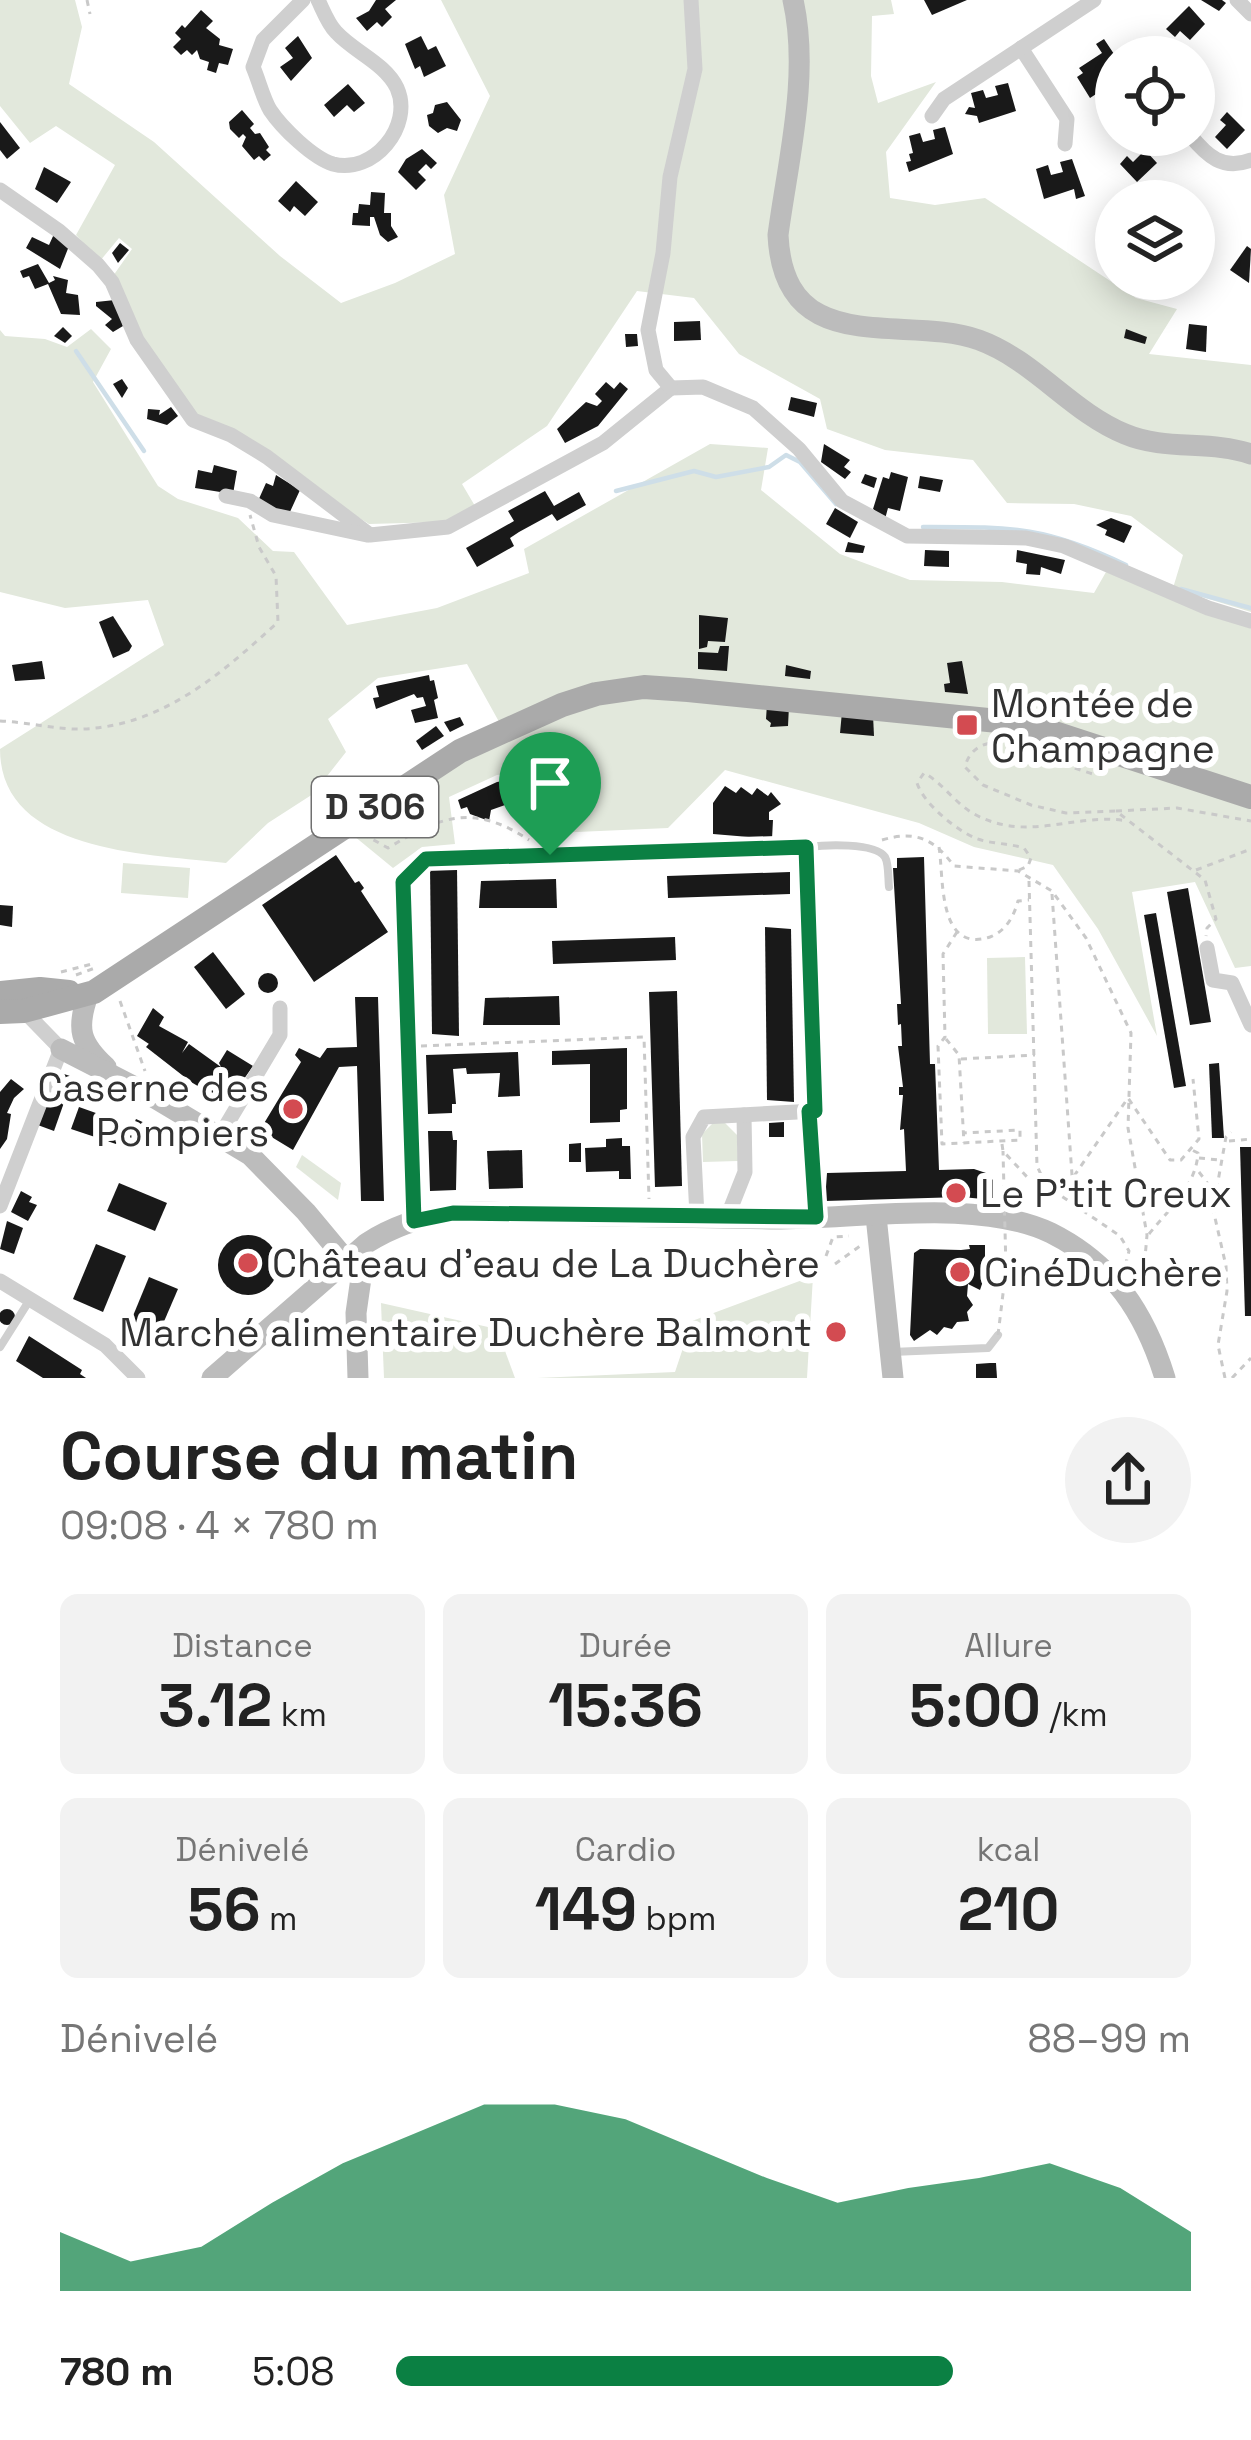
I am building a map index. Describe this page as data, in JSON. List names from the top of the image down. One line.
{"streets":{"main road":["D 306"]},"places":{"transit":["Montée de Champagne"],"other":["Caserne des Pompiers","Le P'tit Creux","Château d'eau de La Duchère","CinéDuchère","Marché alimentaire Duchère Balmont"]},"page":{"heading":["Course du matin","09:08 · 4 × 780 m"],"stats":[["Distance","3.12 km"],["Durée","15:36"],["Allure","5:00 /km"],["Dénivelé","56 m"],["Cardio","149 bpm"],["kcal","210"]],"chart":["Dénivelé","88–99 m"],"list":[{"name":"780 m","note":"5:08"}]}}
